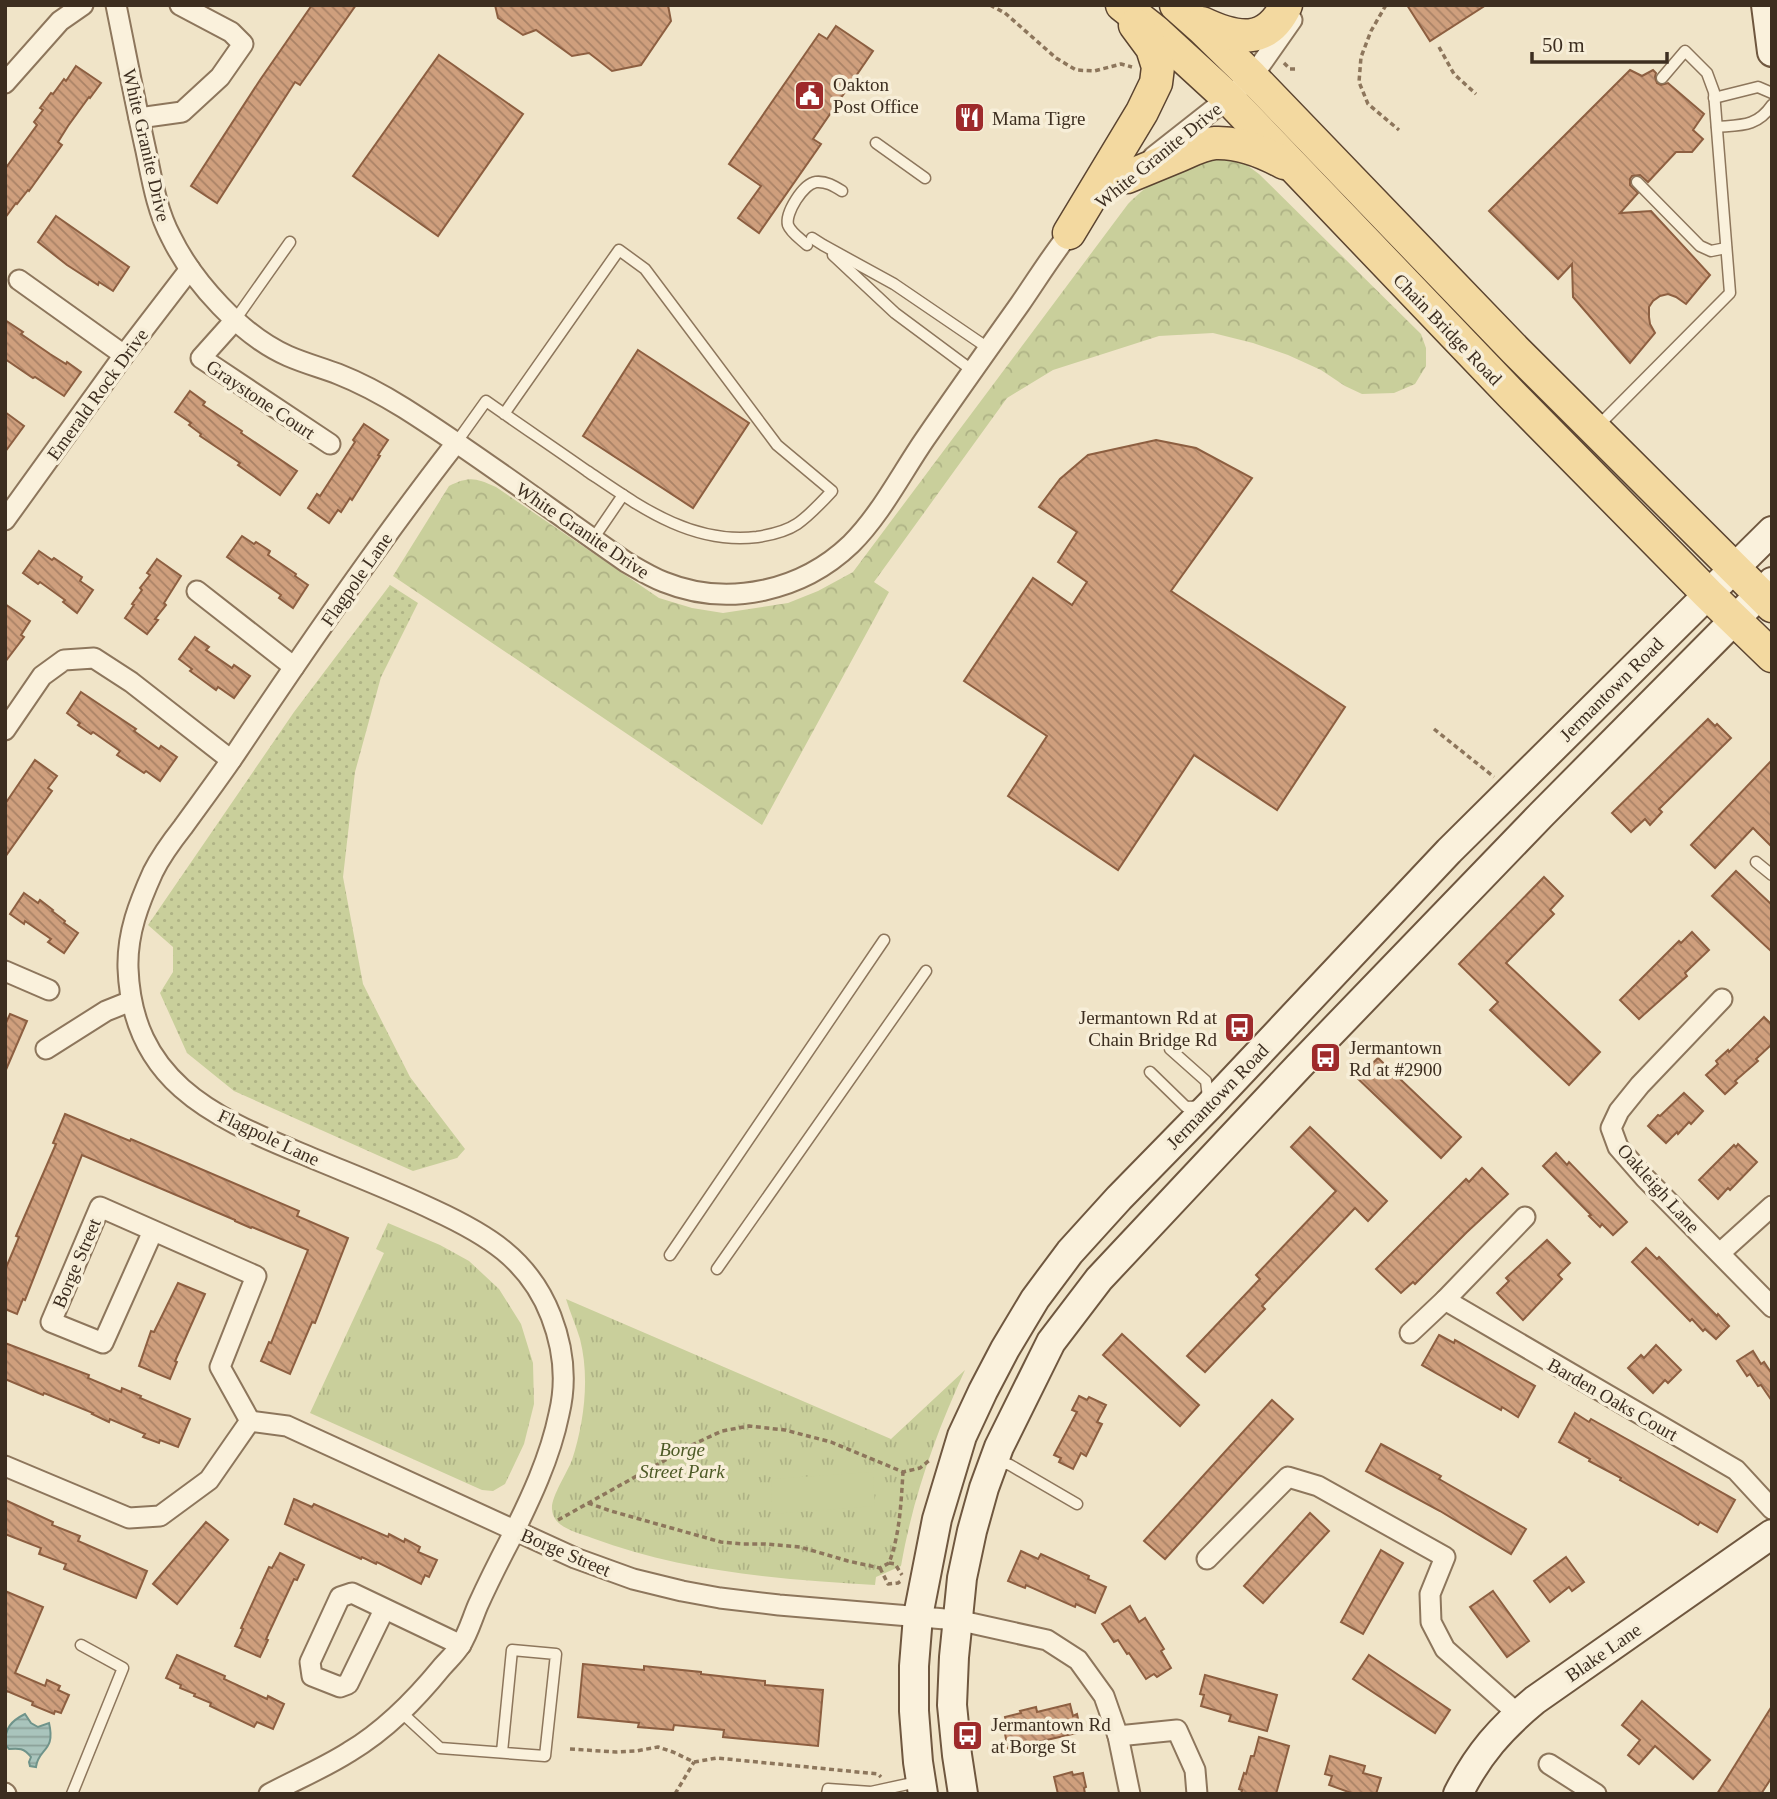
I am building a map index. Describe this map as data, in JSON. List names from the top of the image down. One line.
{"streets":{"main road":["Chain Bridge Road","Jermantown Road","Blake Lane"],"street":["White Granite Drive","Emerald Rock Drive","Graystone Court","Flagpole Lane","Oakleigh Lane","Borge Street","Barden Oaks Court"]},"crossings":[["White Granite Drive","Chain Bridge Road"],["White Granite Drive","Emerald Rock Drive"],["White Granite Drive","Graystone Court"],["White Granite Drive","Flagpole Lane"],["Chain Bridge Road","Jermantown Road"],["Flagpole Lane","Borge Street"],["Jermantown Road","Borge Street"]],"parks":["Borge Street Park"],"places":{"public building":["Oakton Post Office"],"restaurant":["Mama Tigre"],"bus stop":["Jermantown Rd at Chain Bridge Rd","Jermantown Rd at #2900","Jermantown Rd at Borge St"]},"scale_bar":"50 m"}
